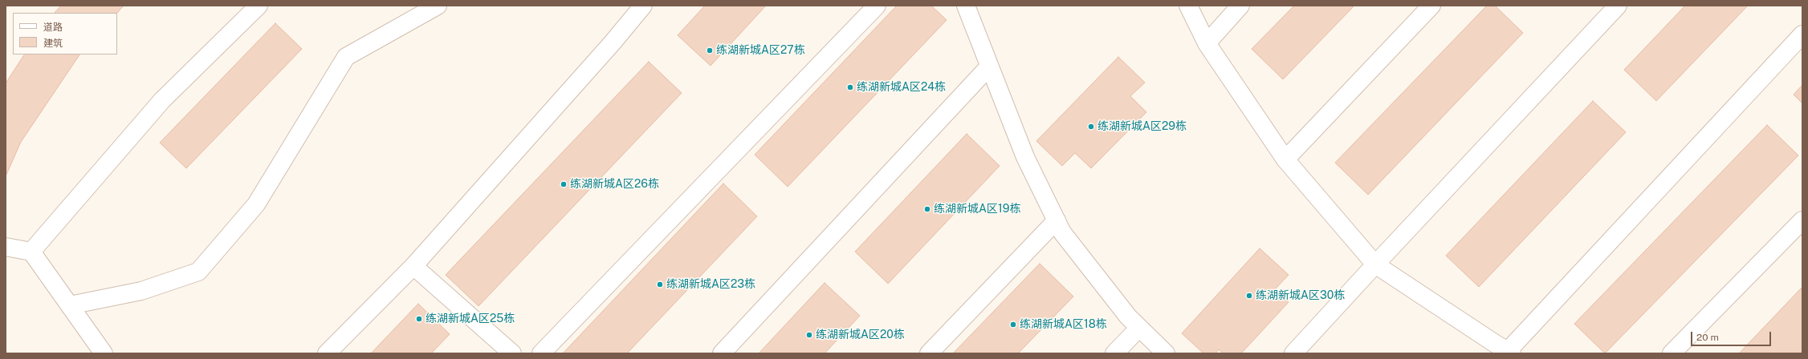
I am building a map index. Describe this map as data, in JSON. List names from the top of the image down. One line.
{"places":["练湖新城A区27栋","练湖新城A区24栋","练湖新城A区29栋","练湖新城A区26栋","练湖新城A区19栋","练湖新城A区23栋","练湖新城A区30栋","练湖新城A区25栋","练湖新城A区18栋","练湖新城A区20栋"],"legend":["道路","建筑"],"scale_bar":"20 m"}
